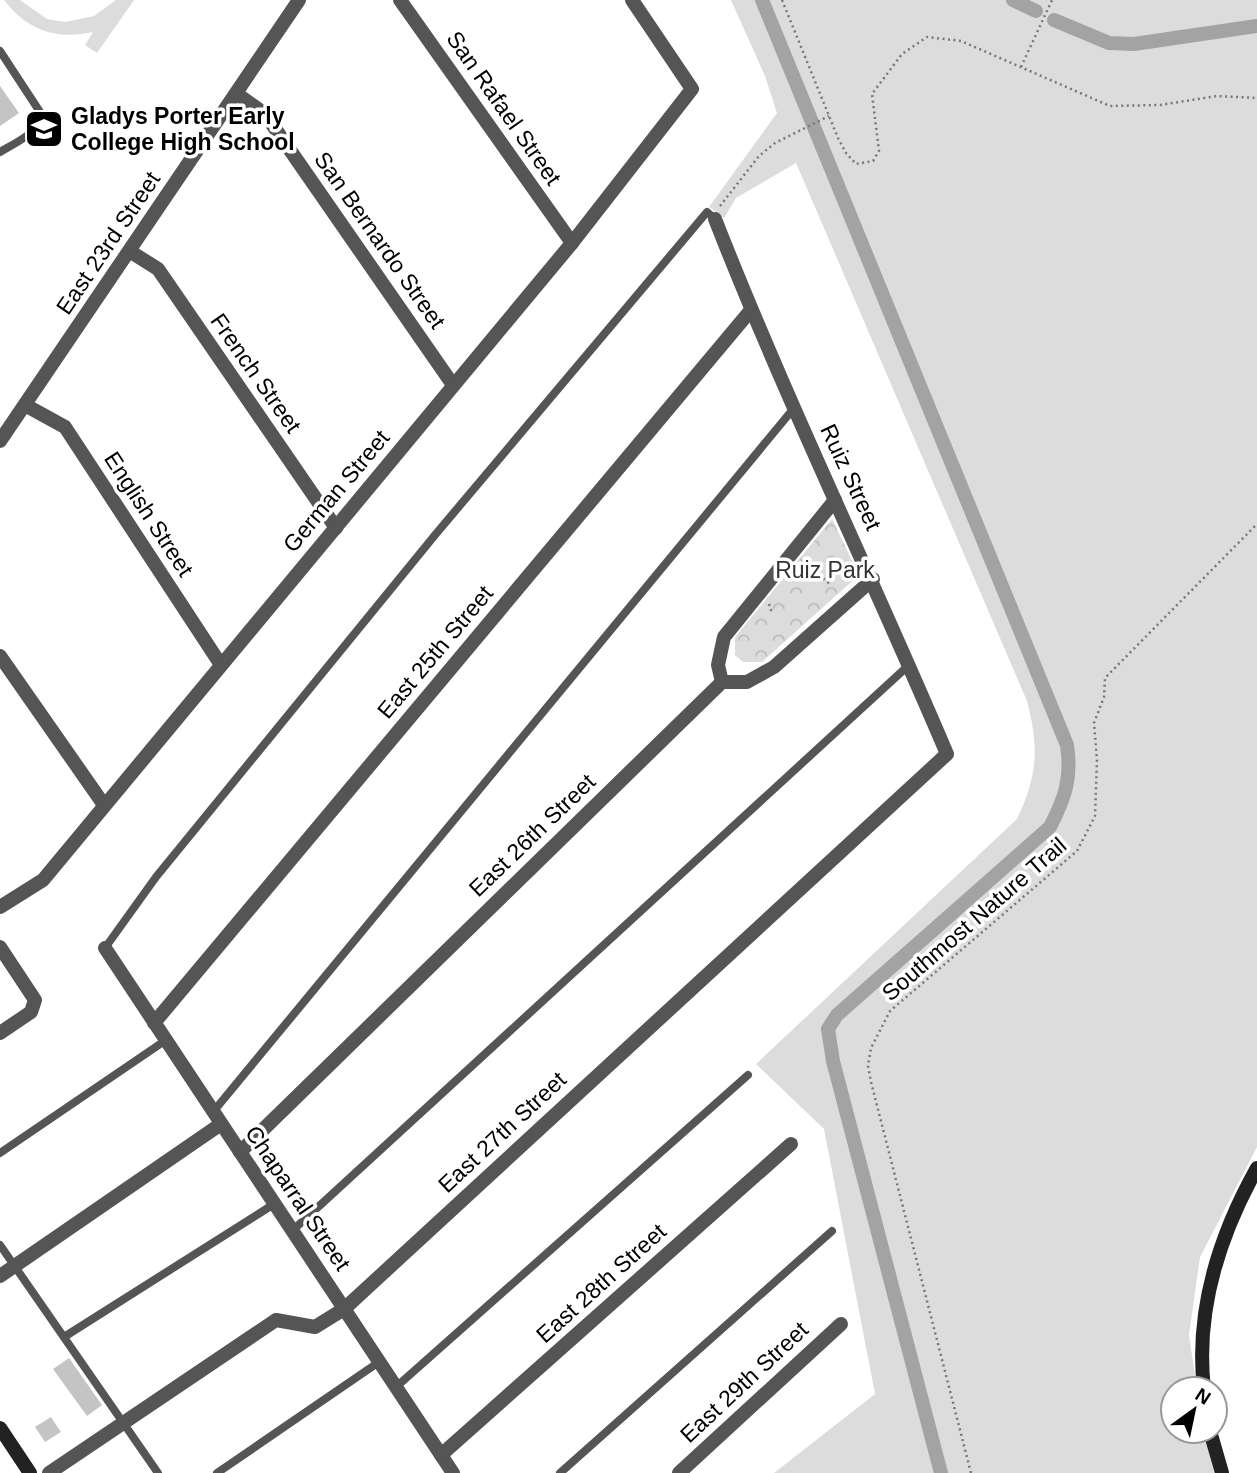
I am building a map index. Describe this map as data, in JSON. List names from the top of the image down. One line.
{"streets":{"street":["San Rafael Street","San Bernardo Street","East 23rd Street","French Street","Ruiz Street","German Street","English Street","East 25th Street","East 26th Street","East 27th Street","Chaparral Street","East 28th Street","East 29th Street"],"path":["Southmost Nature Trail"]},"crossings":[["San Rafael Street","German Street"],["San Bernardo Street","East 23rd Street"],["San Bernardo Street","German Street"],["East 23rd Street","French Street"],["East 23rd Street","English Street"],["French Street","German Street"],["Ruiz Street","East 25th Street"],["Ruiz Street","East 27th Street"],["German Street","English Street"],["East 25th Street","Chaparral Street"],["East 26th Street","Chaparral Street"],["East 27th Street","Chaparral Street"],["Chaparral Street","East 28th Street"]],"parks":["Ruiz Park"],"places":{"school or university":["Gladys Porter Early College High School"]},"north":"top right"}
